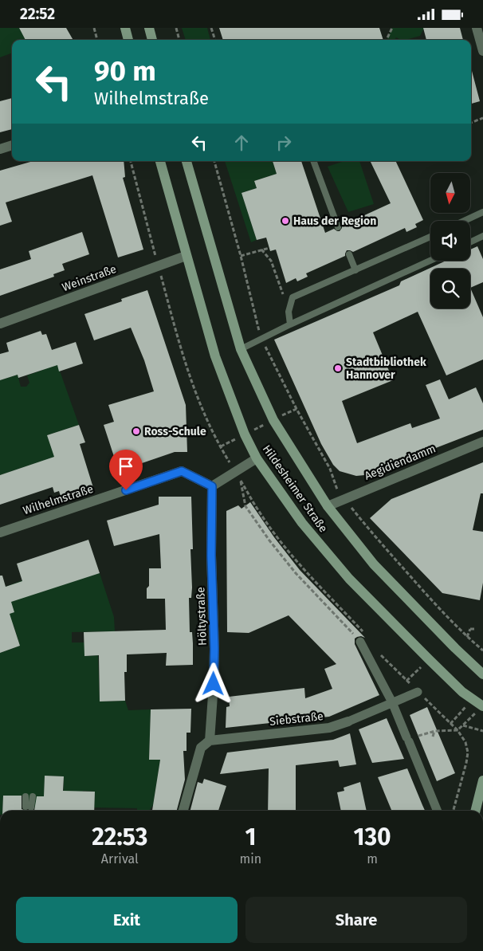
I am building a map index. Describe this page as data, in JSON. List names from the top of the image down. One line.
{"streets":{"main road":["Hildesheimer Straße"],"street":["Weinstraße","Aegidiendamm","Wilhelmstraße","Höltystraße","Siebstraße"]},"crossings":[["Weinstraße","Hildesheimer Straße"],["Aegidiendamm","Hildesheimer Straße"],["Wilhelmstraße","Höltystraße"],["Höltystraße","Siebstraße"]],"places":["Haus der Region","Stadtbibliothek Hannover","Ross-Schule"],"north":"bottom","page":{"status":"22:52","turn":["90 m","Wilhelmstraße"],"eta":["22:53","Arrival","1","min","130","m"],"buttons":["Exit","Share"]}}
